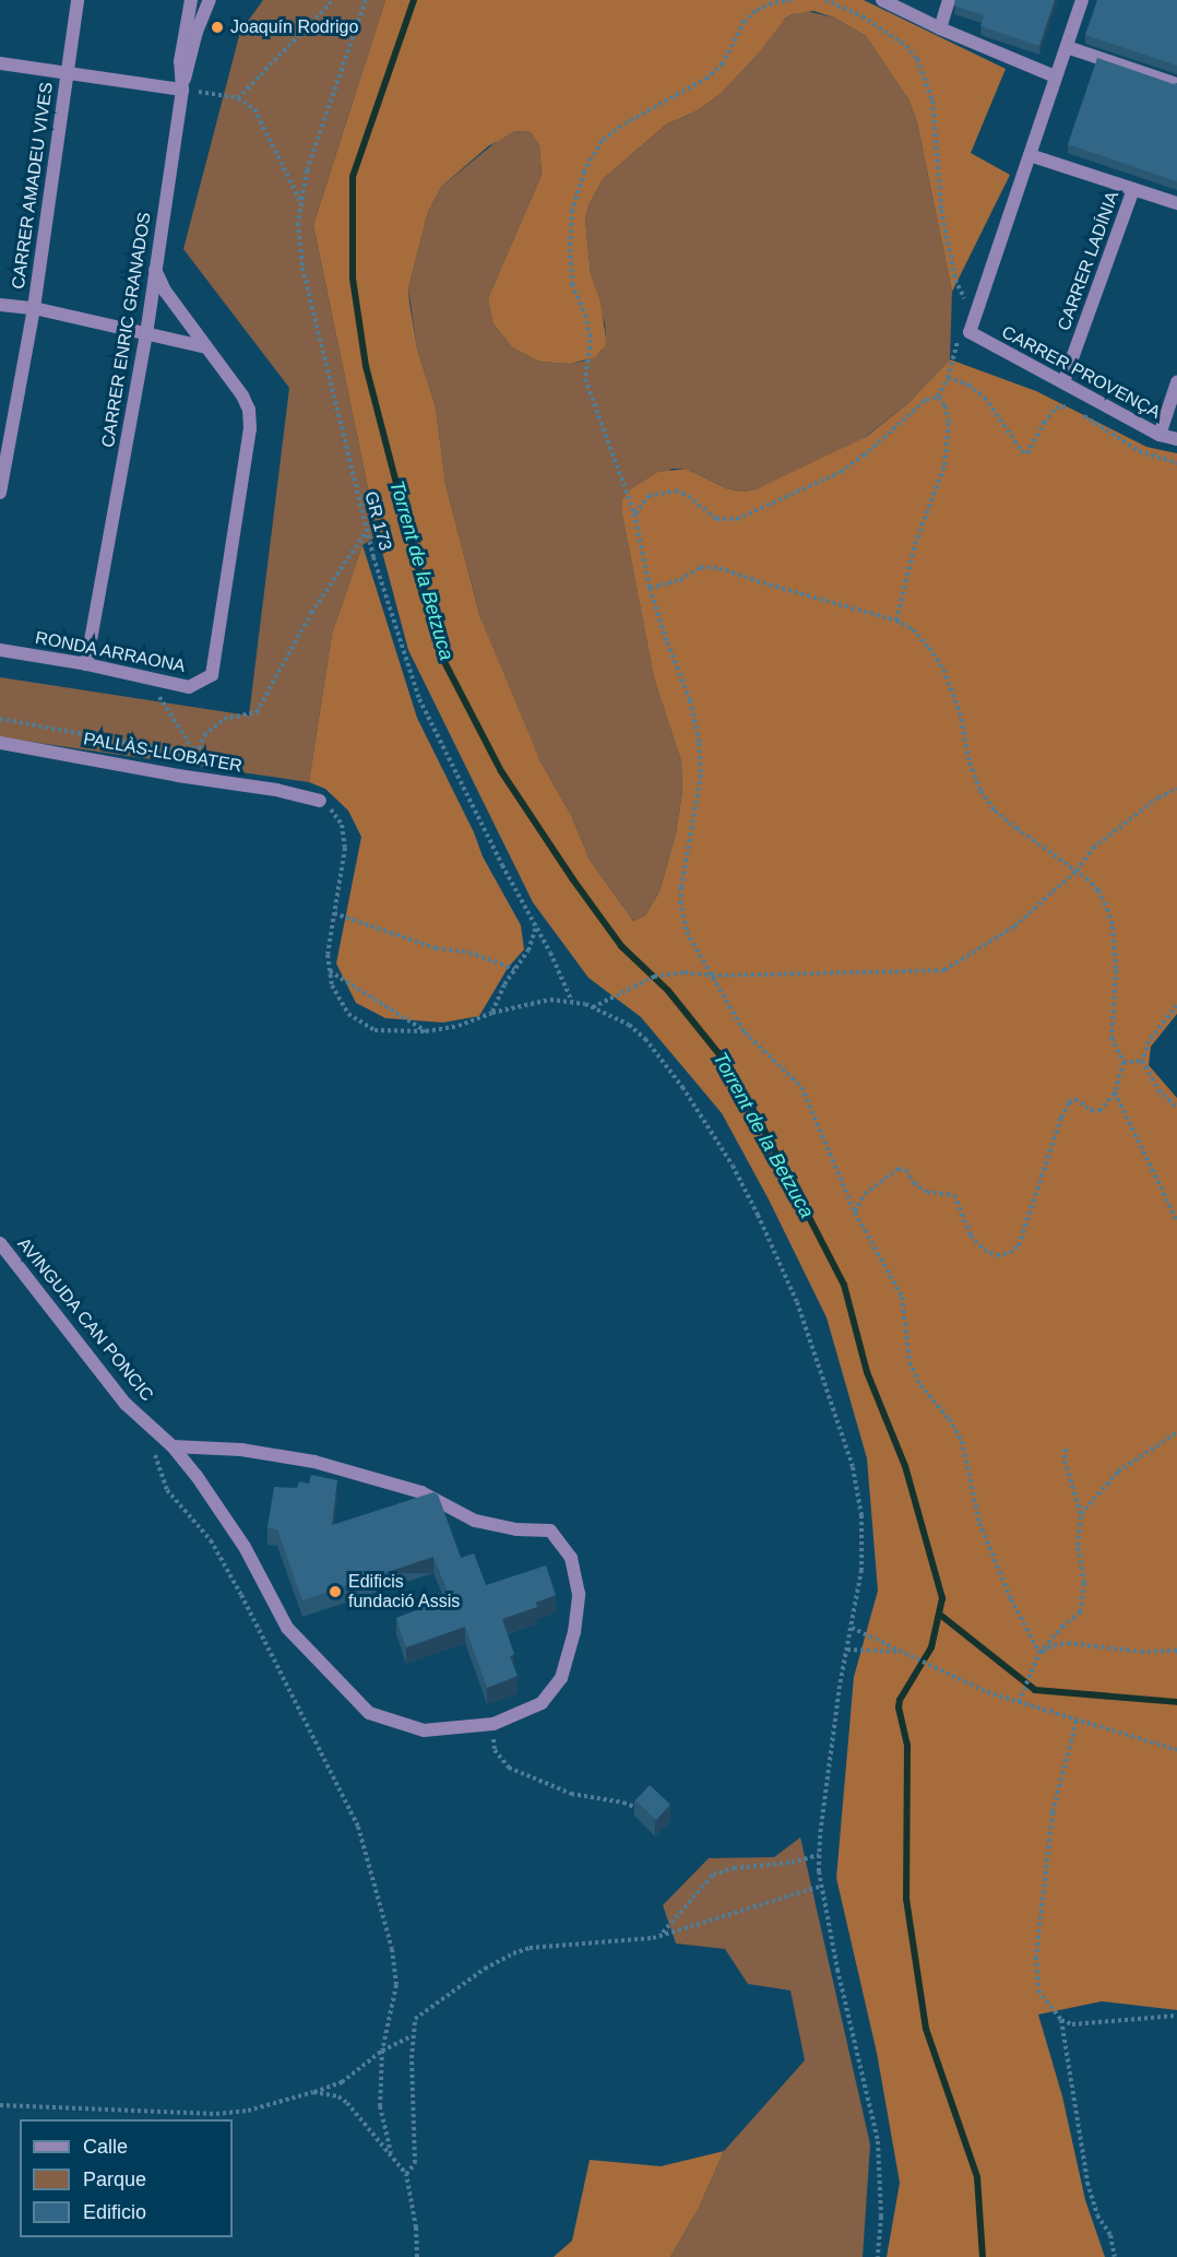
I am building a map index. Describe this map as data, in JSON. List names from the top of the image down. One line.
{"streets":{"street":["CARRER AMADEU VIVES","CARRER LADÍNIA","CARRER ENRIC GRANADOS","CARRER PROVENÇA","RONDA ARRAONA","PALLÀS-LLOBATER","AVINGUDA CAN PONCIC"],"path":["GR 173"]},"crossings":[["CARRER LADÍNIA","CARRER PROVENÇA"],["CARRER ENRIC GRANADOS","RONDA ARRAONA"]],"water":["Torrent de la Betzuca"],"places":["Joaquín Rodrigo","Edificis fundació Assis"],"legend":["Calle","Parque","Edificio"]}
